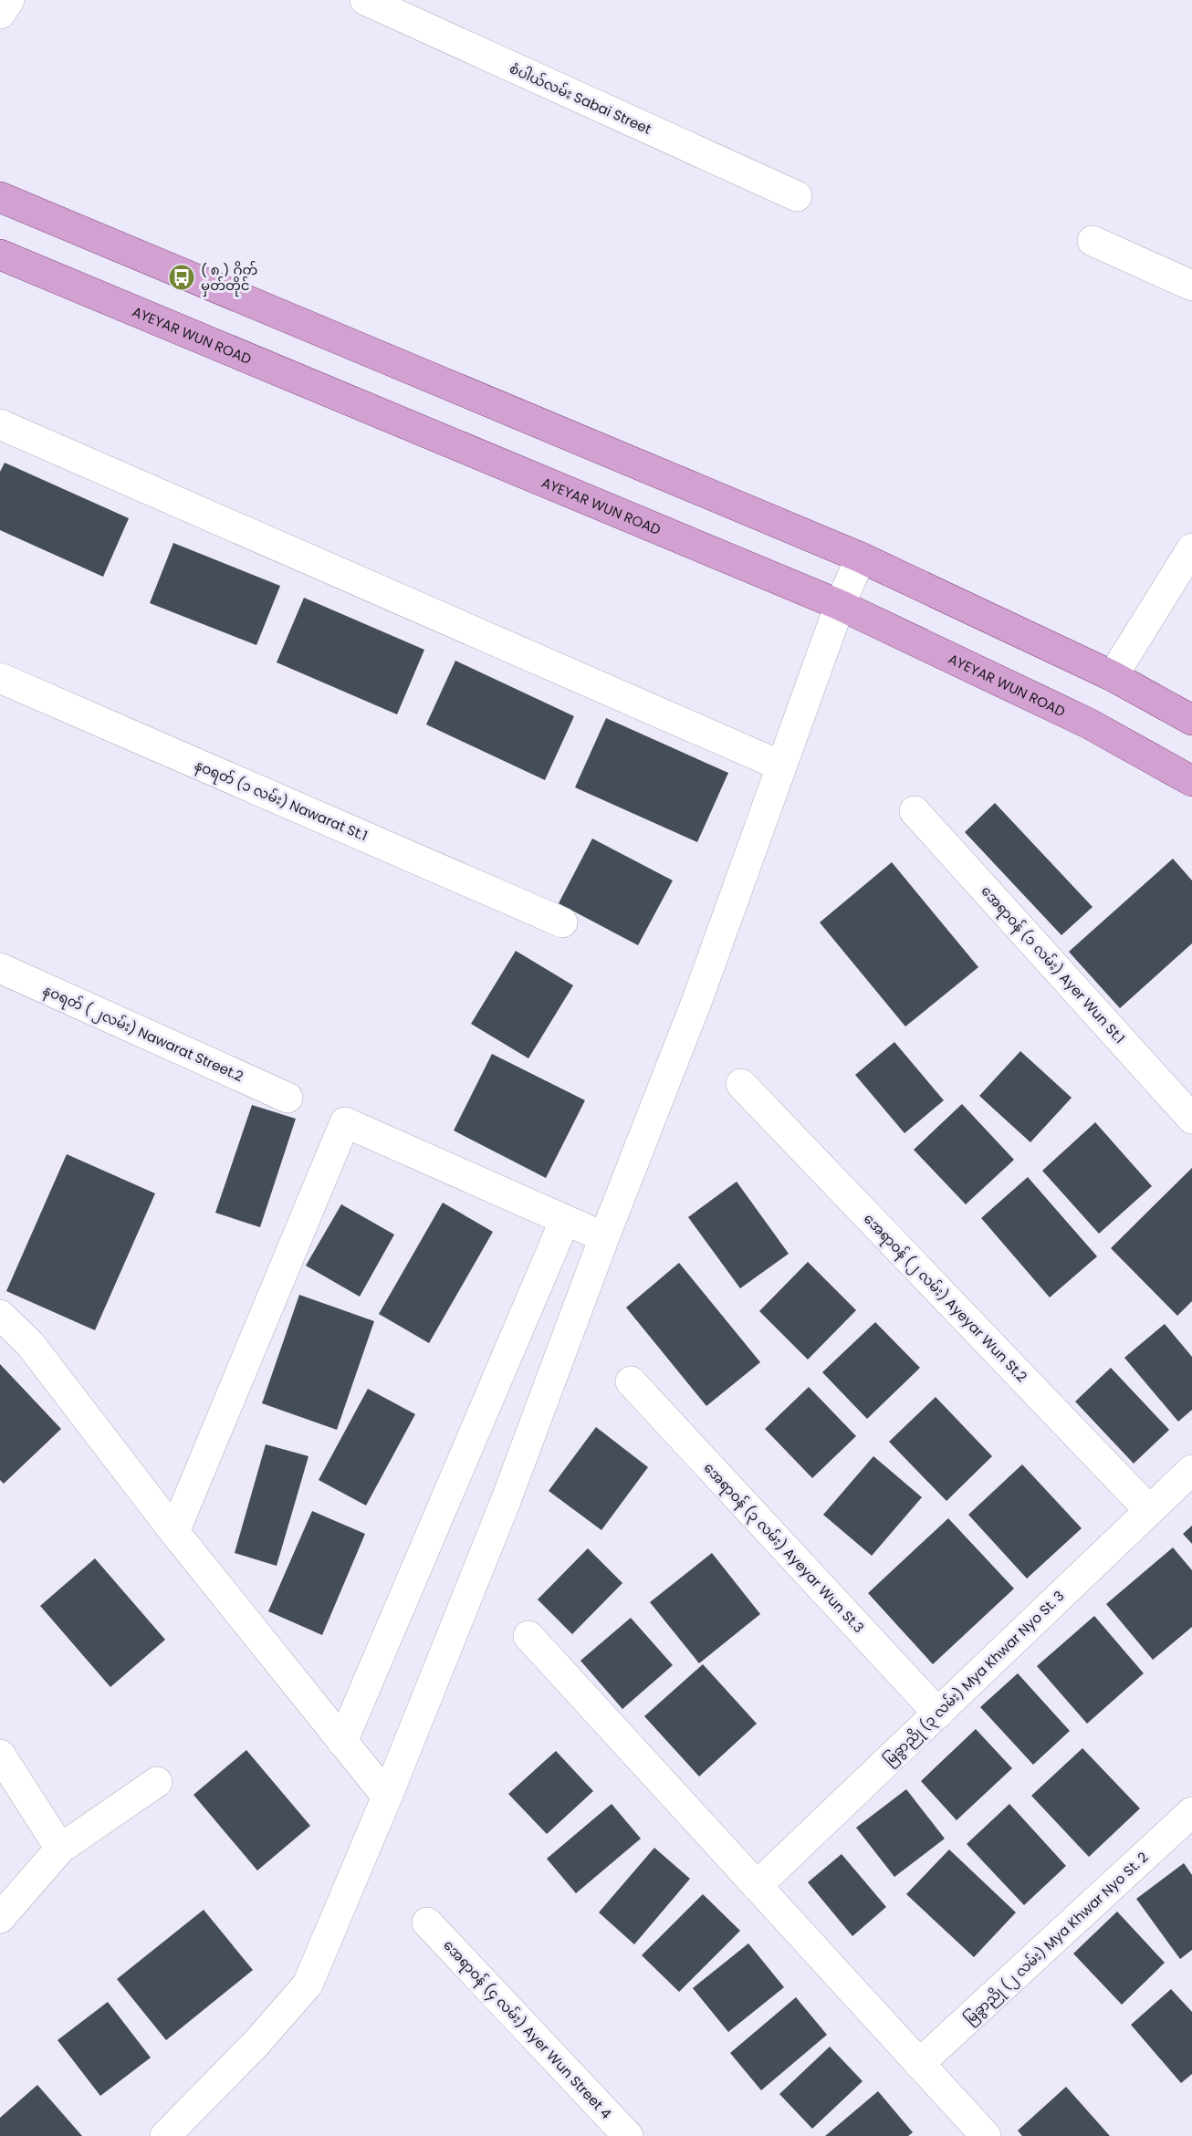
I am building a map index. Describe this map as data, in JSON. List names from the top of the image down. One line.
{"streets":{"main road":["AYEYAR WUN ROAD"],"street":["စံပါယ်လမ်း Sabai Street","နဝရတ် (၁ လမ်း) Nawarat St.1","အေရာဝန် (၁ လမ်း) Ayer Wun St.1","နဝရတ် ( ၂လမ်း) Nawarat Street.2","အေရာဝန် (၂ လမ်း) Ayeyar Wun St.2","အေရာဝန် (၃ လမ်း) Ayeyar Wun St.3","မြခွာညို (၃ လမ်း) Mya Khwar Nyo St. 3","မြခွာညို (၂ လမ်း) Mya Khwar Nyo St. 2","အေရာဝန် (၄ လမ်း) Ayer Wun Street 4"]},"crossings":[["အေရာဝန် (၂ လမ်း) Ayeyar Wun St.2","မြခွာညို (၃ လမ်း) Mya Khwar Nyo St. 3"],["အေရာဝန် (၃ လမ်း) Ayeyar Wun St.3","မြခွာညို (၃ လမ်း) Mya Khwar Nyo St. 3"]],"places":{"bus stop":["( ၈ ) ဂိတ် မှတ်တိုင်"]}}
